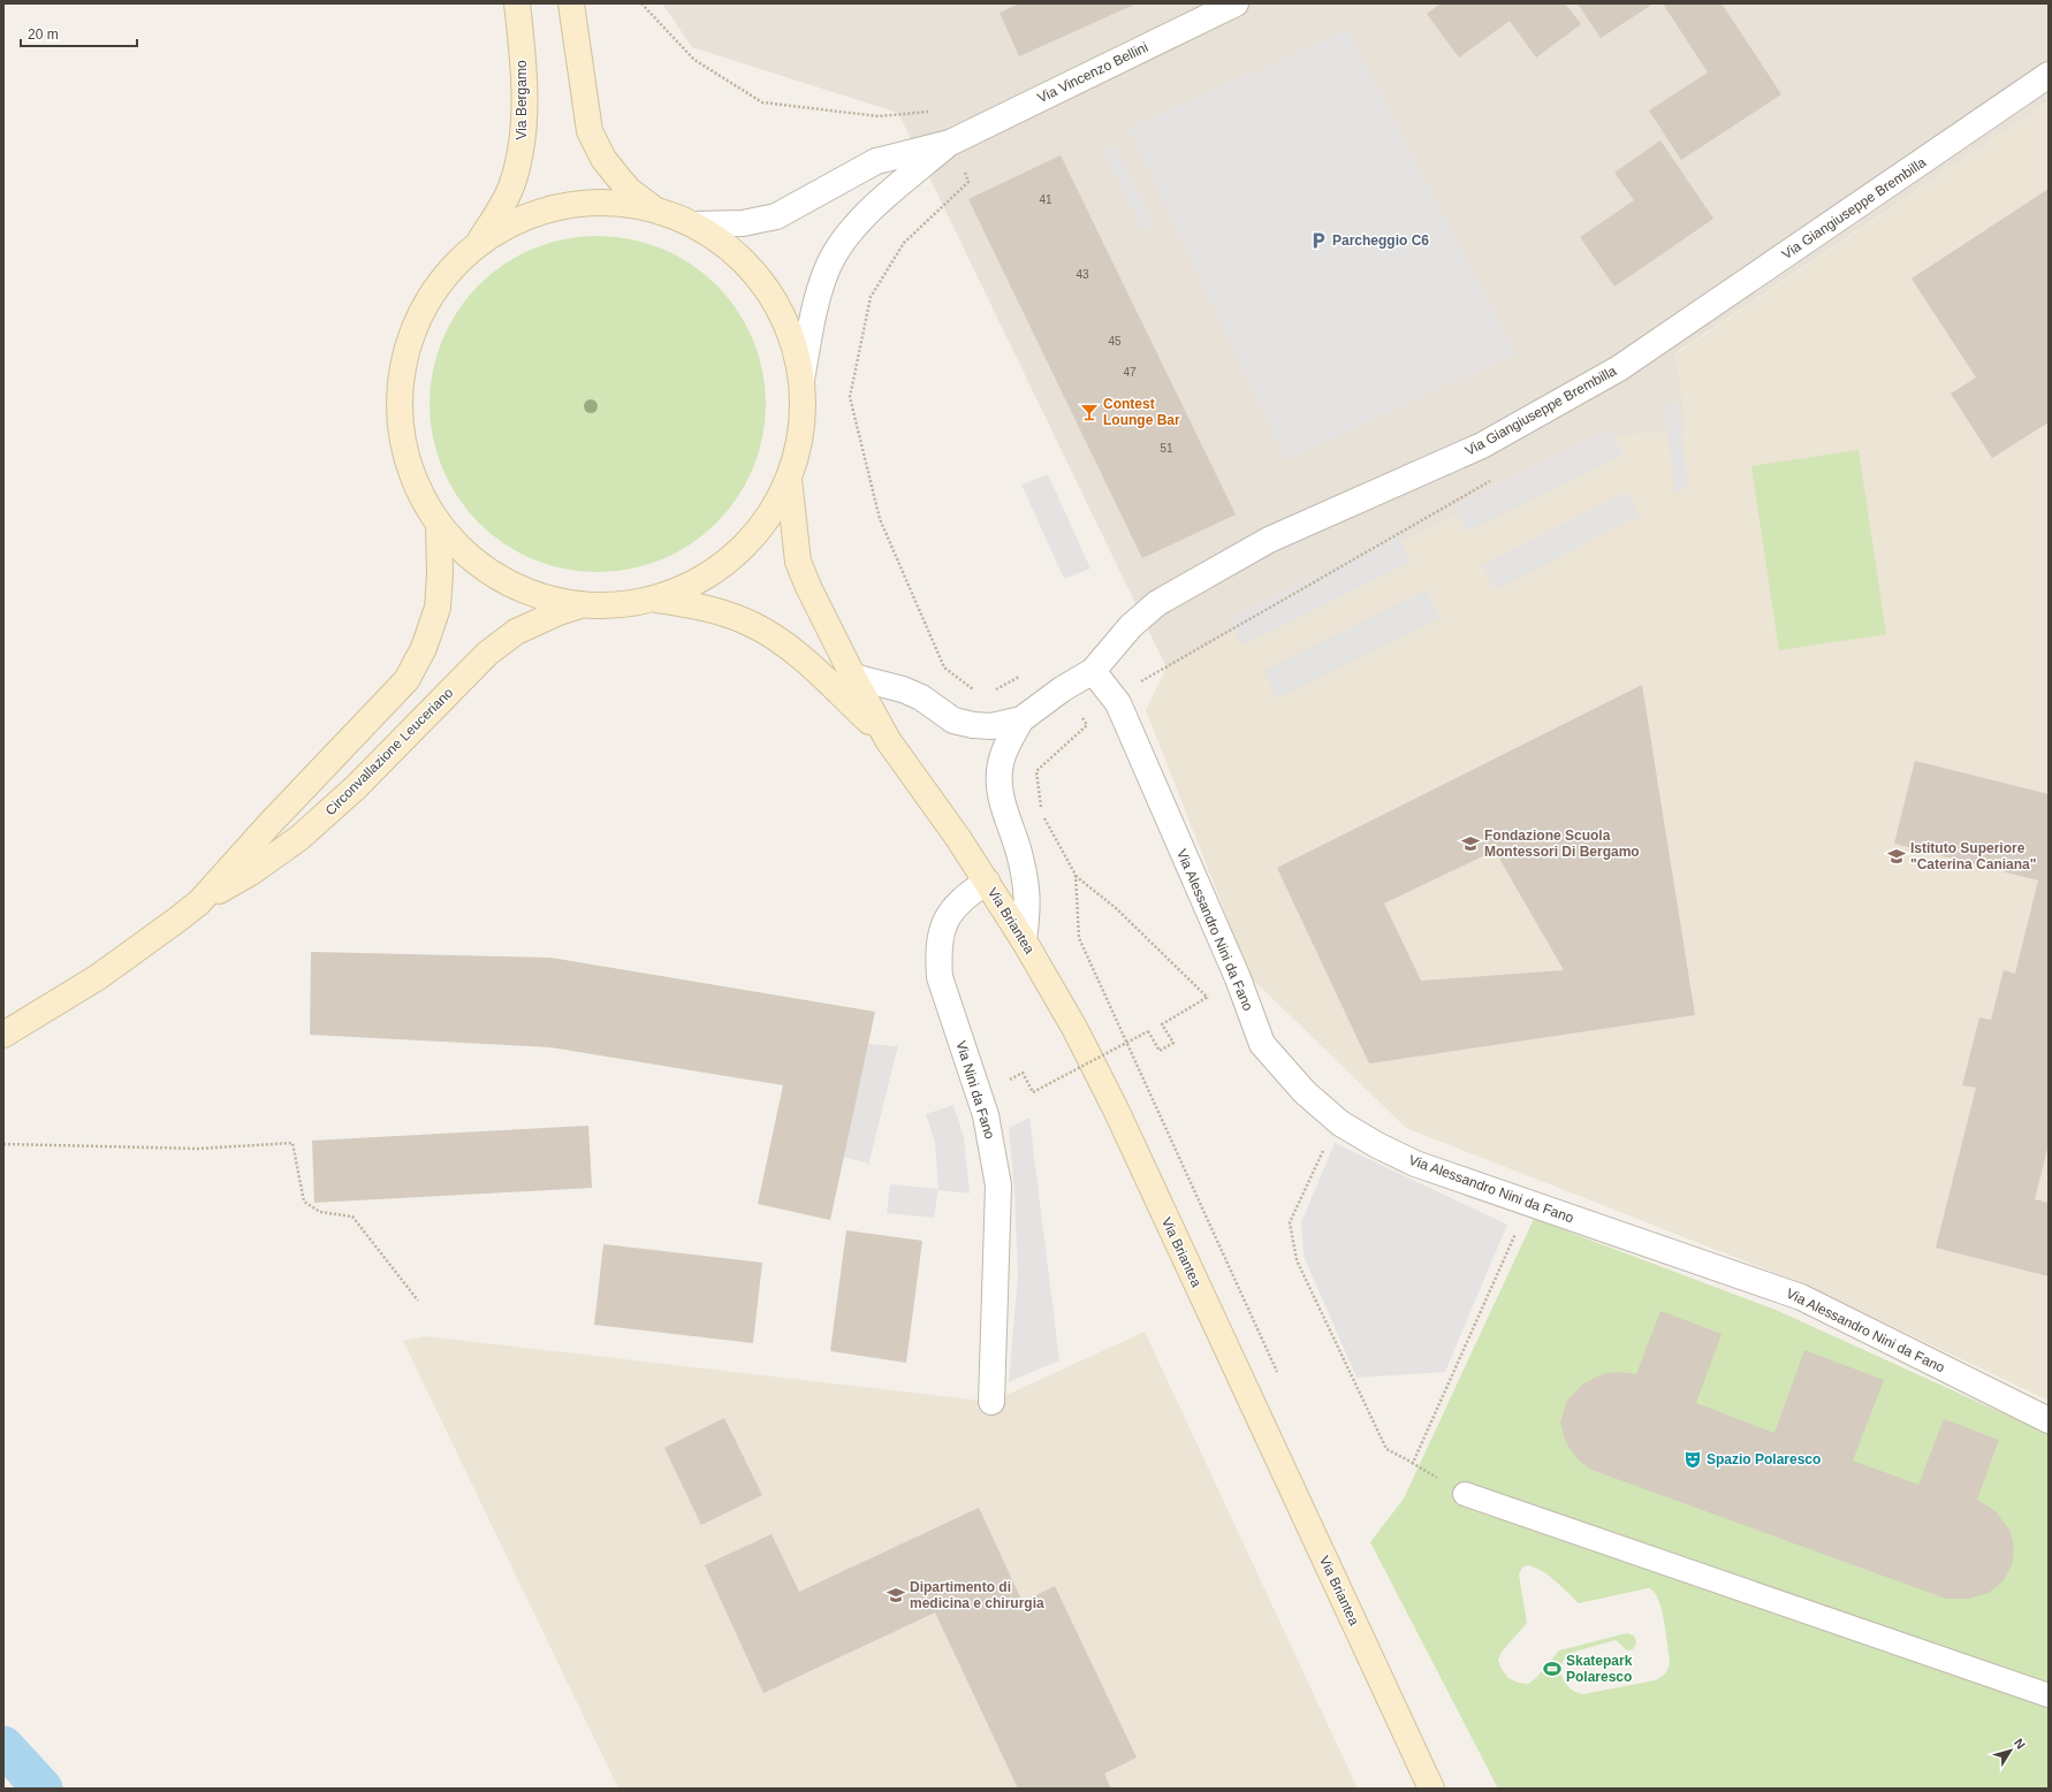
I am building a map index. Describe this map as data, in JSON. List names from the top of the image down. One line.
{"streets":{"main road":["Via Bergamo","Circonvallazione Leuceriano","Via Briantea"],"street":["Via Vincenzo Bellini","Via Giangiuseppe Brembilla","Via Alessandro Nini da Fano","Via Nini da Fano"]},"crossings":[["Via Giangiuseppe Brembilla","Via Briantea"],["Via Giangiuseppe Brembilla","Via Alessandro Nini da Fano"],["Via Briantea","Via Nini da Fano"]],"places":{"parking":["Parcheggio C6"],"bar":["Contest Lounge Bar"],"school or university":["Fondazione Scuola Montessori Di Bergamo","Istituto Superiore \"Caterina Caniana\"","Dipartimento di medicina e chirurgia"],"theatre":["Spazio Polaresco"],"sports":["Skatepark Polaresco"]},"house_numbers":["41","43","45","47","51"],"scale_bar":"20 m","north":"top right"}
